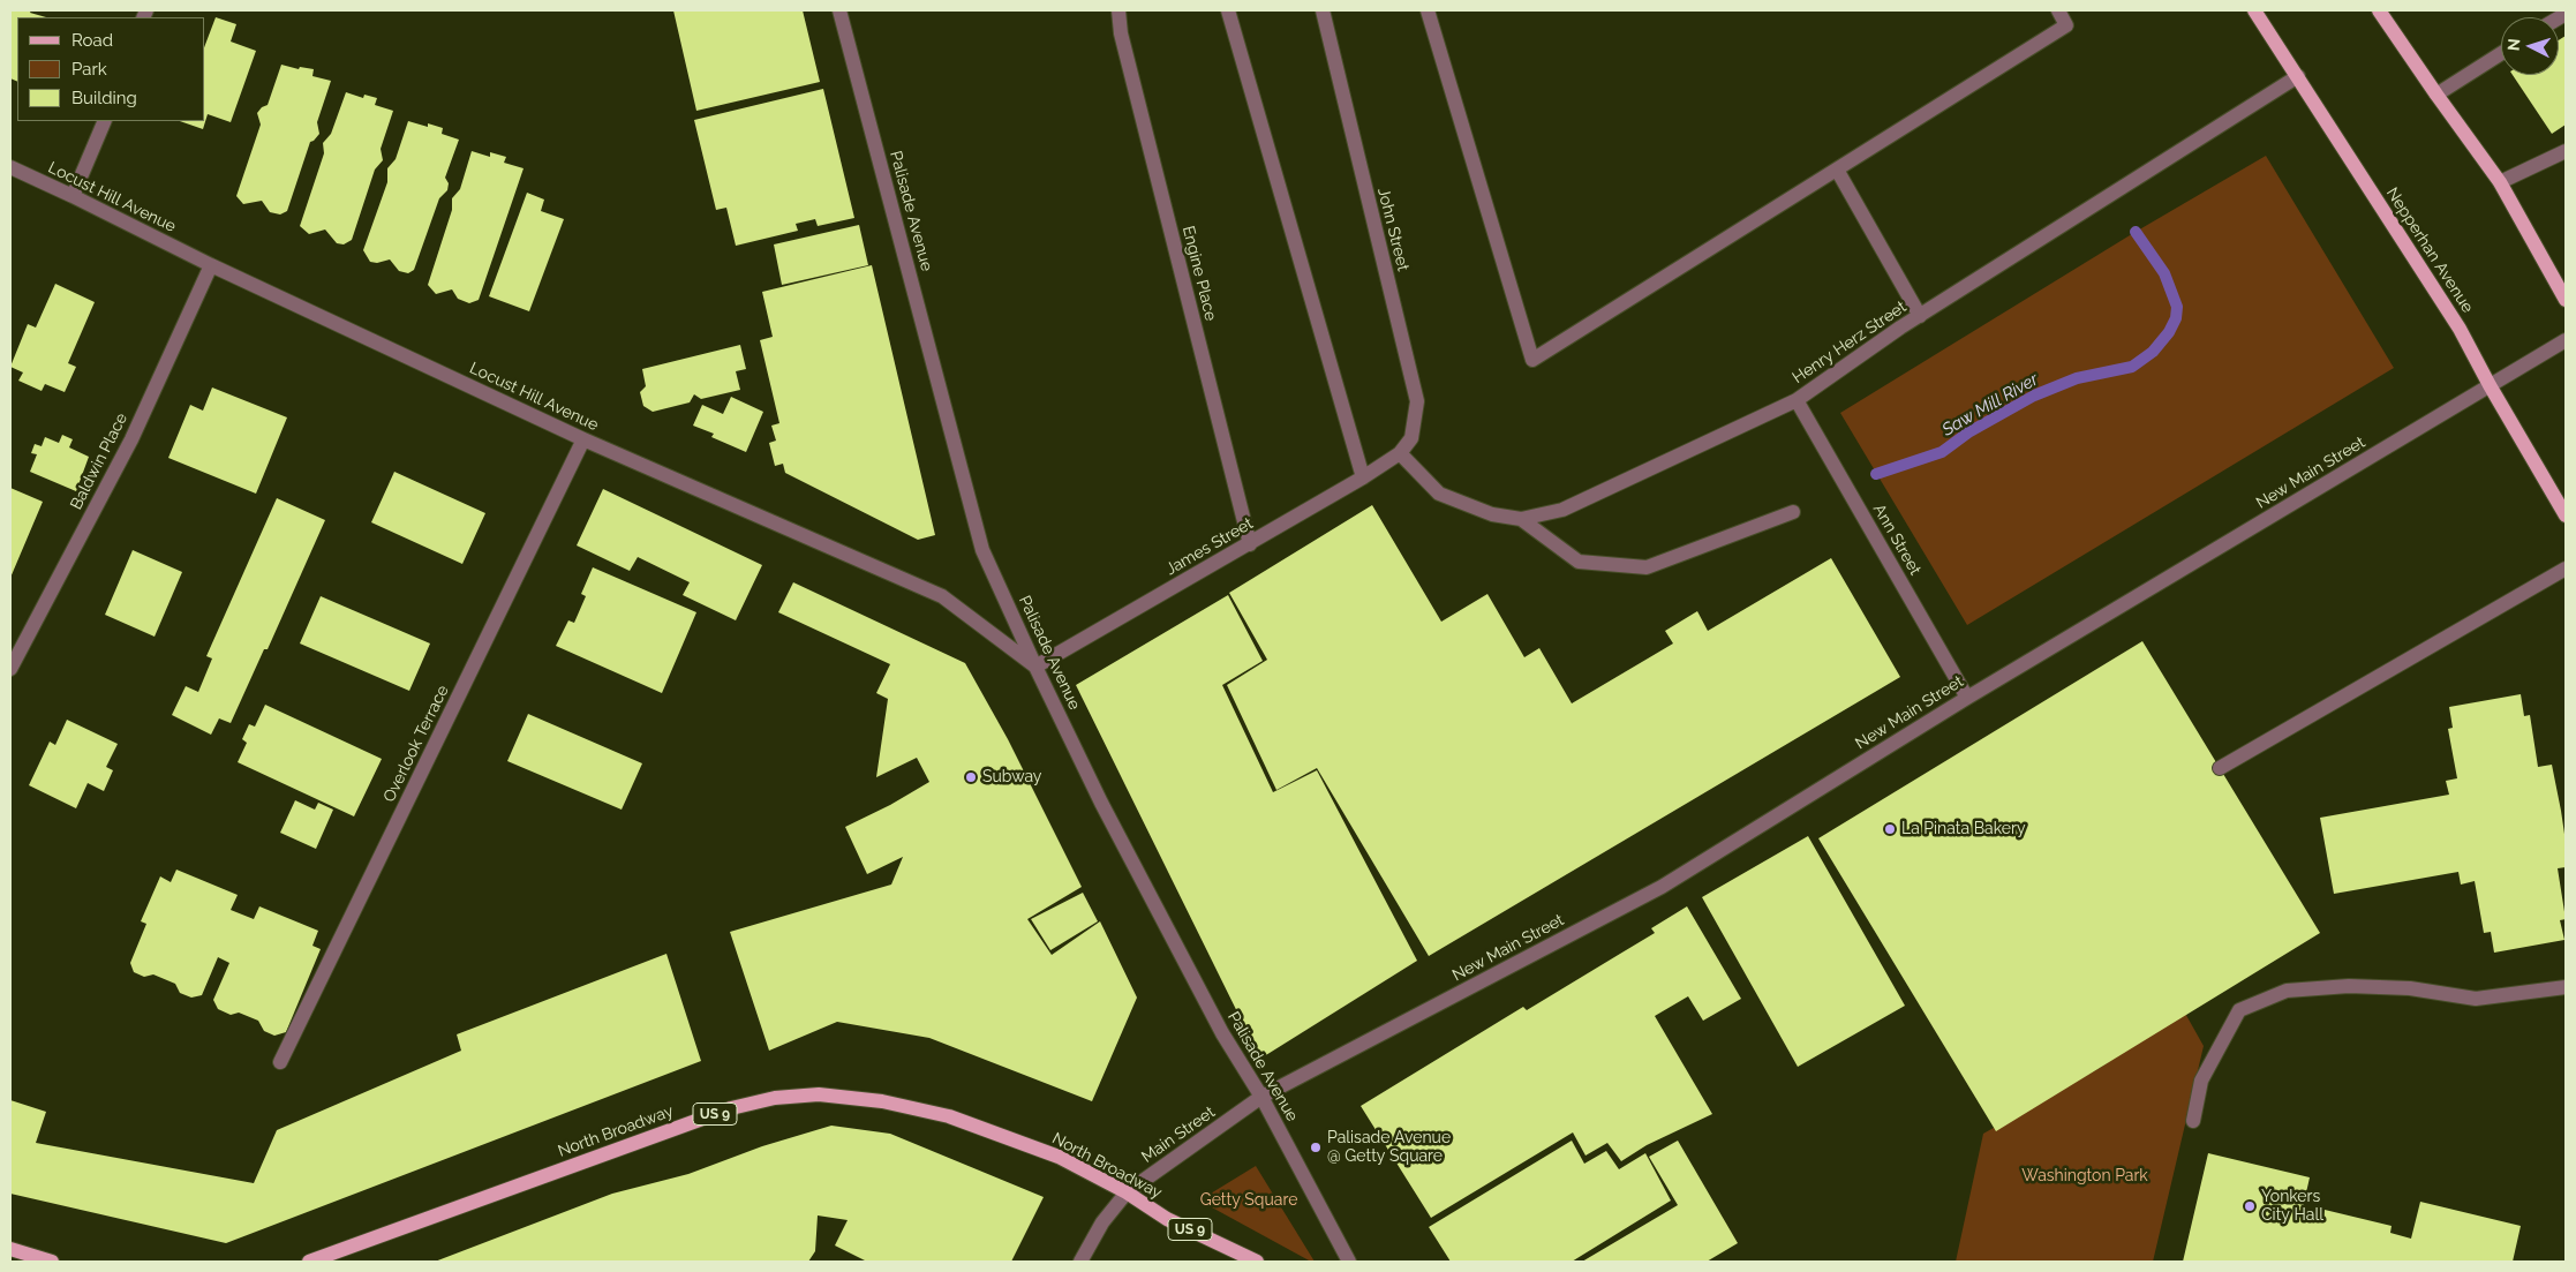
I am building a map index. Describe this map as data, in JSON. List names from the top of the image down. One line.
{"streets":{"main road":["Nepperhan Avenue","US 9","North Broadway"],"street":["Locust Hill Avenue","Palisade Avenue","John Street","Engine Place","Henry Herz Street","Baldwin Place","New Main Street","Ann Street","James Street","Overlook Terrace","Main Street"]},"crossings":[["Locust Hill Avenue","Palisade Avenue"],["Locust Hill Avenue","Baldwin Place"],["Locust Hill Avenue","James Street"],["Locust Hill Avenue","Overlook Terrace"],["Palisade Avenue","New Main Street"],["Palisade Avenue","James Street"],["Palisade Avenue","Main Street"],["John Street","Henry Herz Street"],["John Street","James Street"],["Nepperhan Avenue","Henry Herz Street"],["Nepperhan Avenue","New Main Street"],["Engine Place","James Street"],["Henry Herz Street","Ann Street"],["Henry Herz Street","James Street"],["New Main Street","Ann Street"],["New Main Street","Main Street"],["North Broadway","Main Street"]],"water":["Saw Mill River"],"parks":["Washington Park","Getty Square"],"places":["Subway","La Pinata Bakery","Palisade Avenue @ Getty Square","Yonkers City Hall"],"legend":["Road","Park","Building"],"north":"left"}
